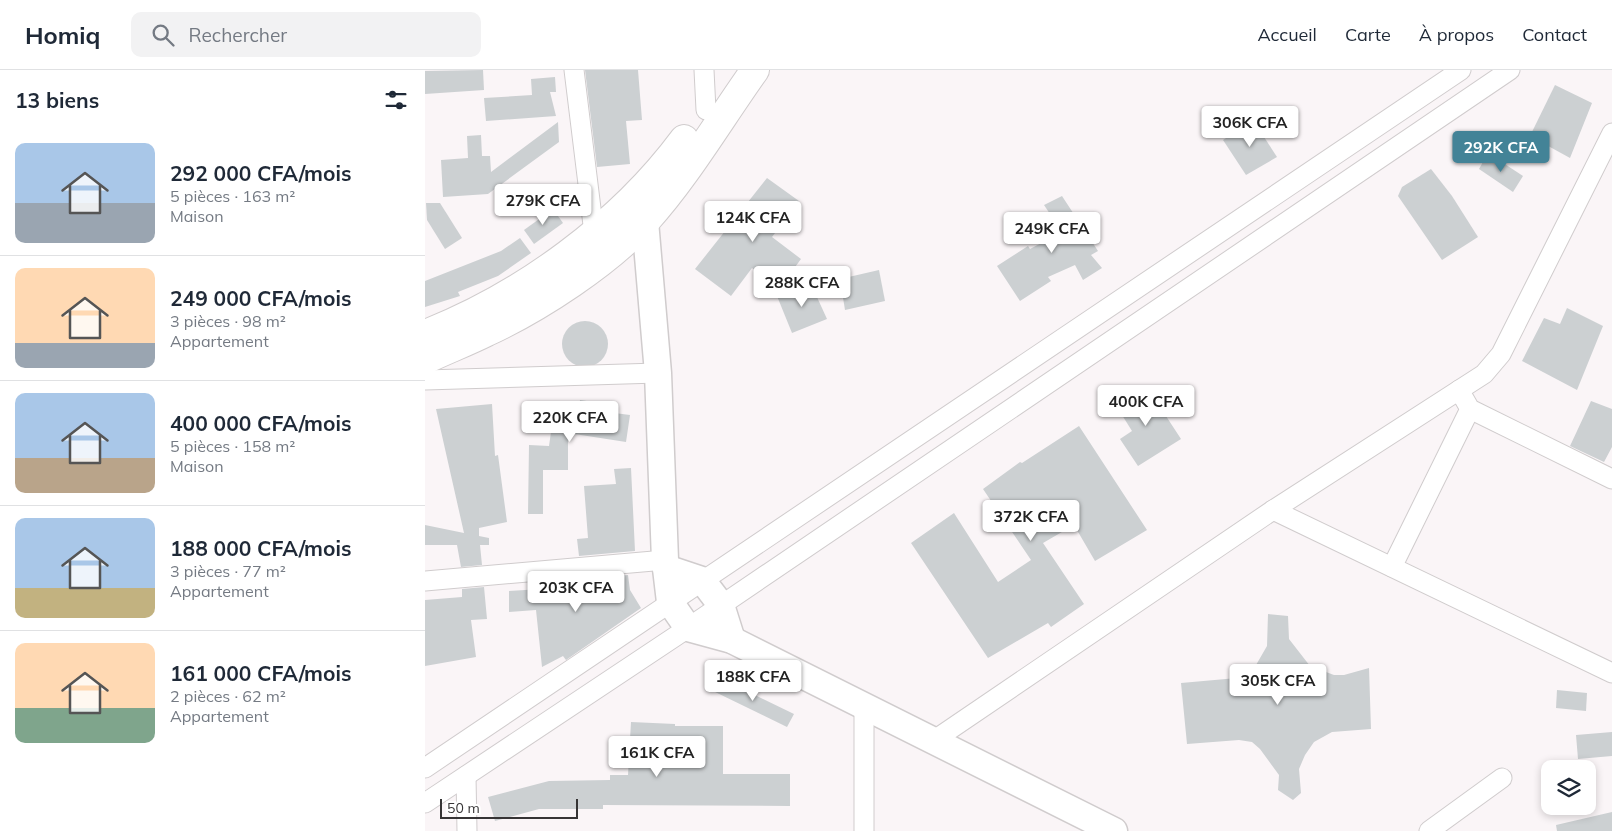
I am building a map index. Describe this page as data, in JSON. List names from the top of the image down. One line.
{"scale_bar":"50 m","page":{"header":"Homiq","search":"Rechercher","nav":["Accueil","Carte","À propos","Contact"],"heading":"13 biens","price":["306K CFA","292K CFA","279K CFA","124K CFA","249K CFA","288K CFA","400K CFA","220K CFA","372K CFA","203K CFA","188K CFA","305K CFA","161K CFA"],"list":[{"name":"292 000 CFA/mois","note":"5 pièces · 163 m² · Maison"},{"name":"249 000 CFA/mois","note":"3 pièces · 98 m² · Appartement"},{"name":"400 000 CFA/mois","note":"5 pièces · 158 m² · Maison"},{"name":"188 000 CFA/mois","note":"3 pièces · 77 m² · Appartement"},{"name":"161 000 CFA/mois","note":"2 pièces · 62 m² · Appartement"}],"scale":"50 m"}}
